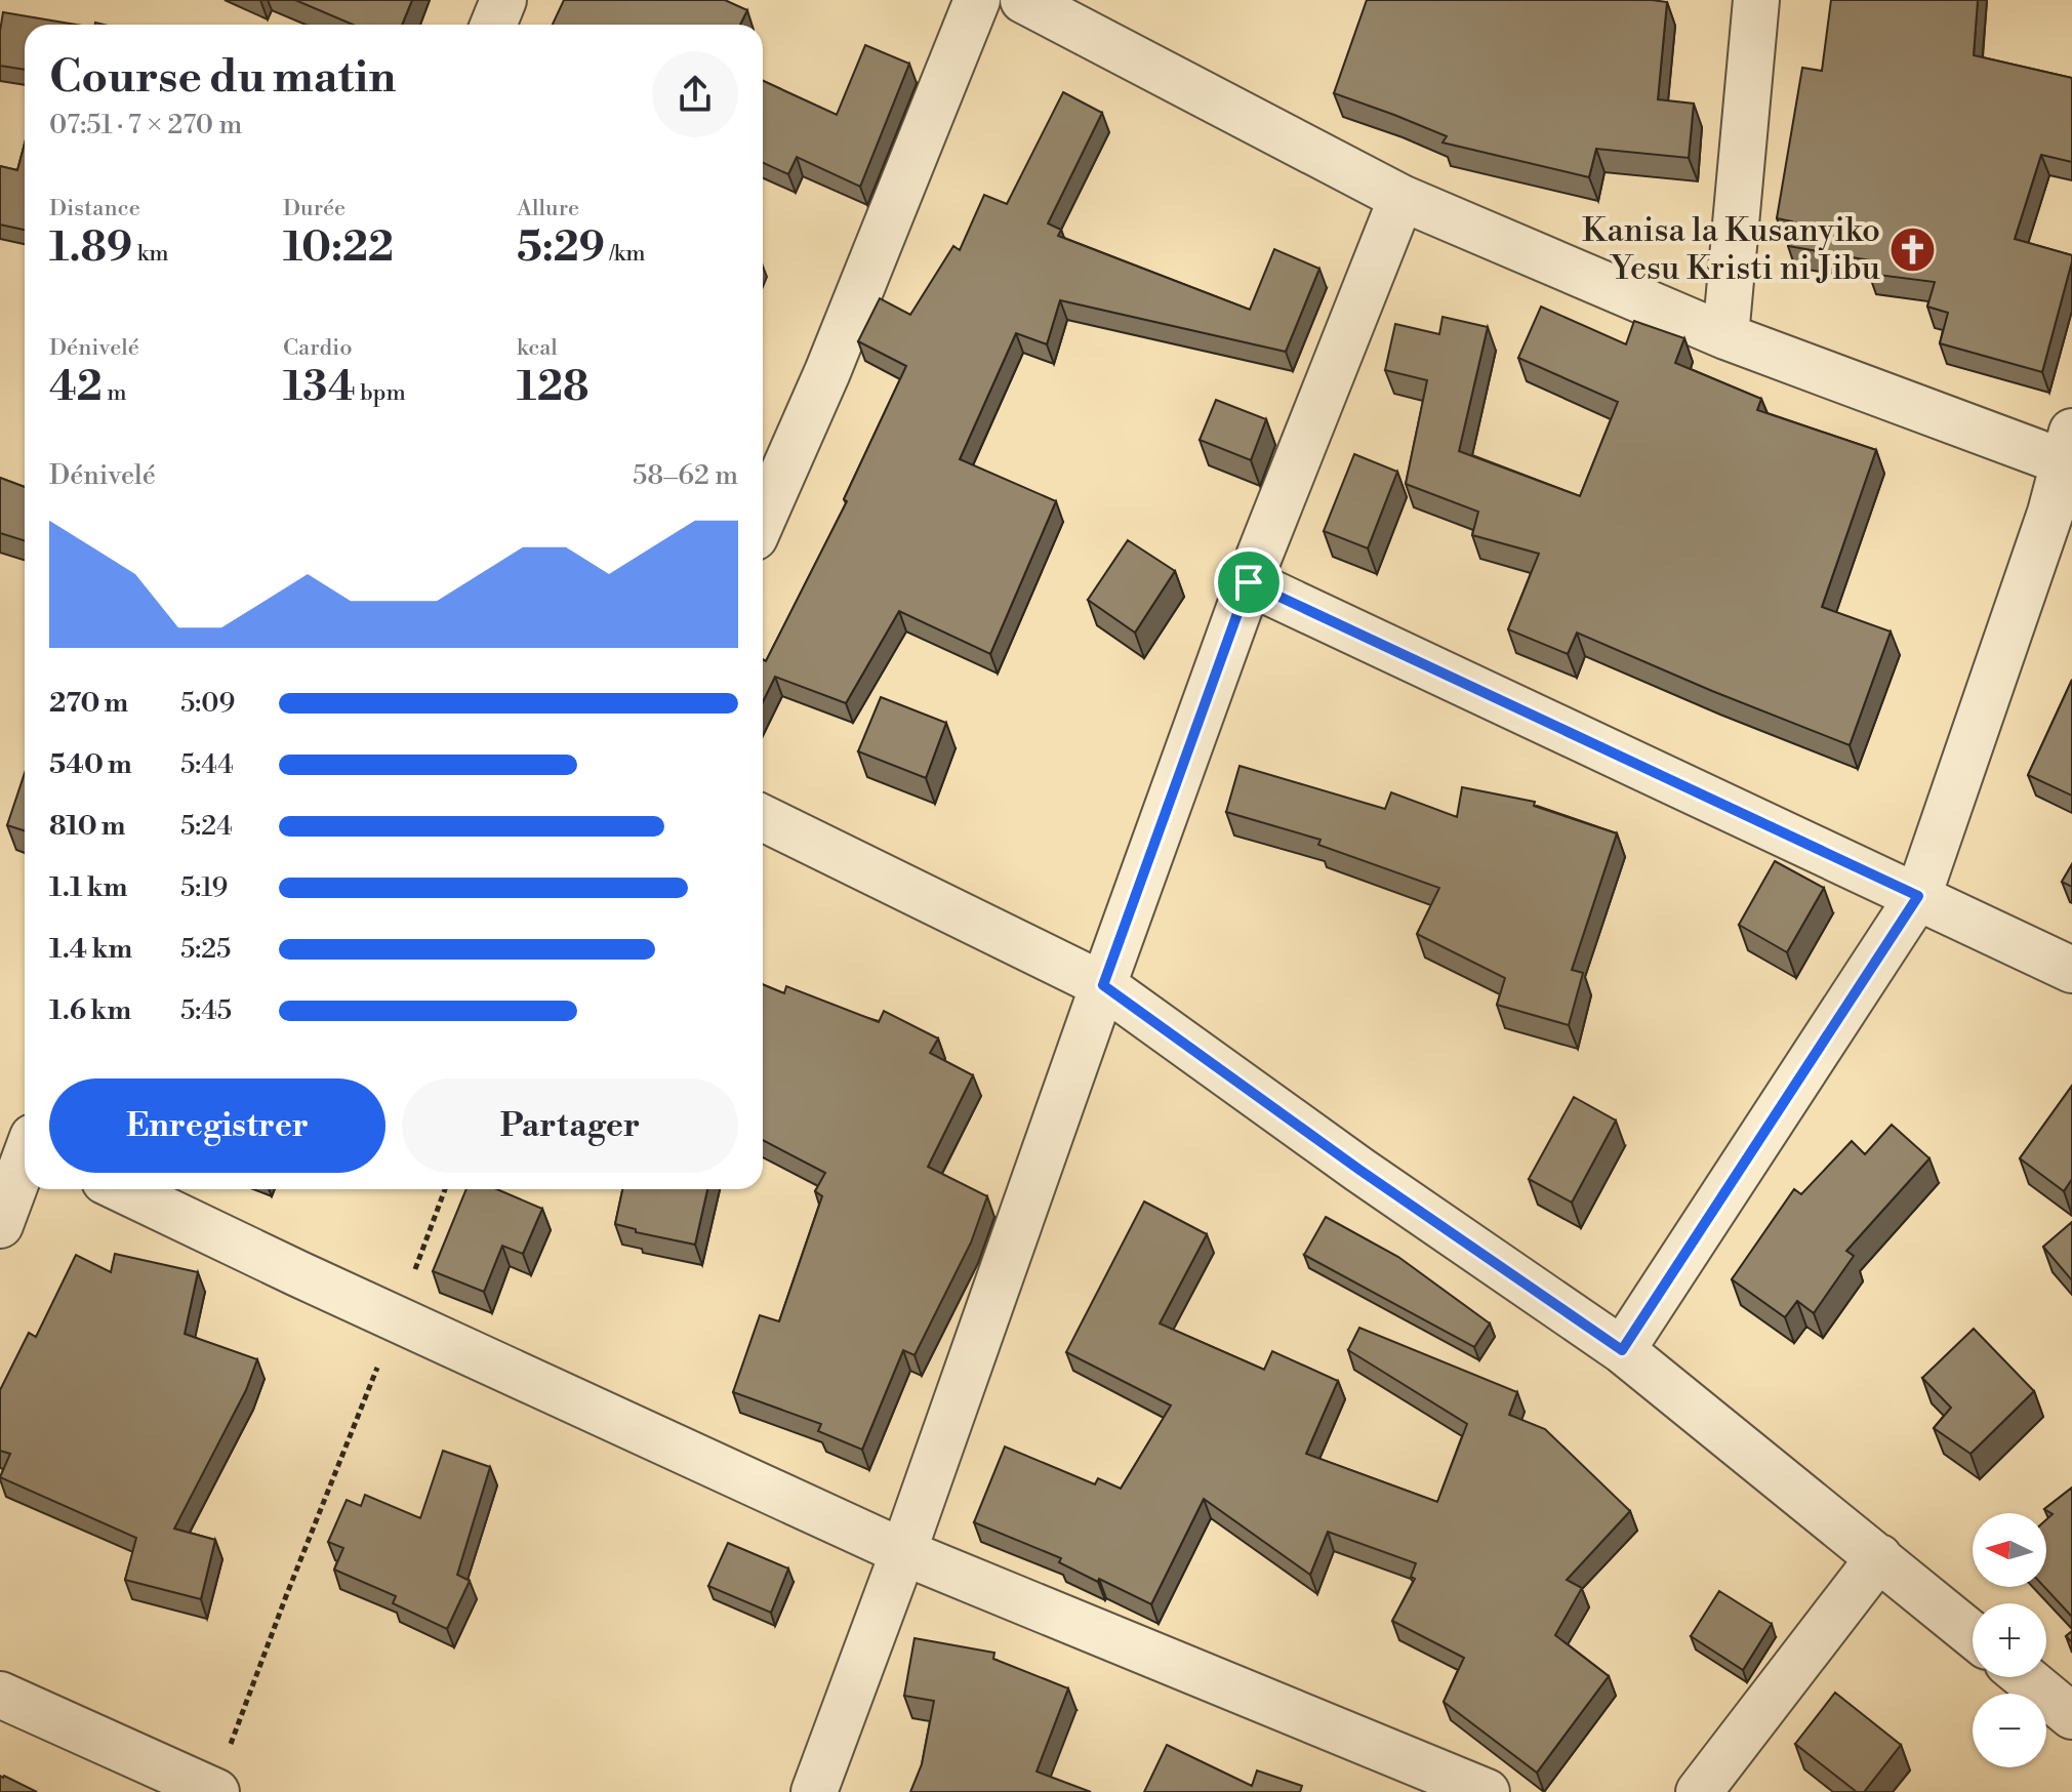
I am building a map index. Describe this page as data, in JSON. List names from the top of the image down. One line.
{"places":{"church":["Kanisa la Kusanyiko Yesu Kristi ni Jibu"]},"north":"left","page":{"heading":["Course du matin","07:51 · 7 × 270 m"],"stats":[["Distance","1.89 km"],["Durée","10:22"],["Allure","5:29 /km"],["Dénivelé","42 m"],["Cardio","134 bpm"],["kcal","128"]],"chart":["Dénivelé","58–62 m"],"list":[{"name":"270 m","note":"5:09"},{"name":"540 m","note":"5:44"},{"name":"810 m","note":"5:24"},{"name":"1.1 km","note":"5:19"},{"name":"1.4 km","note":"5:25"},{"name":"1.6 km","note":"5:45"}],"buttons":["Enregistrer","Partager"],"map_buttons":["+","−"]}}
